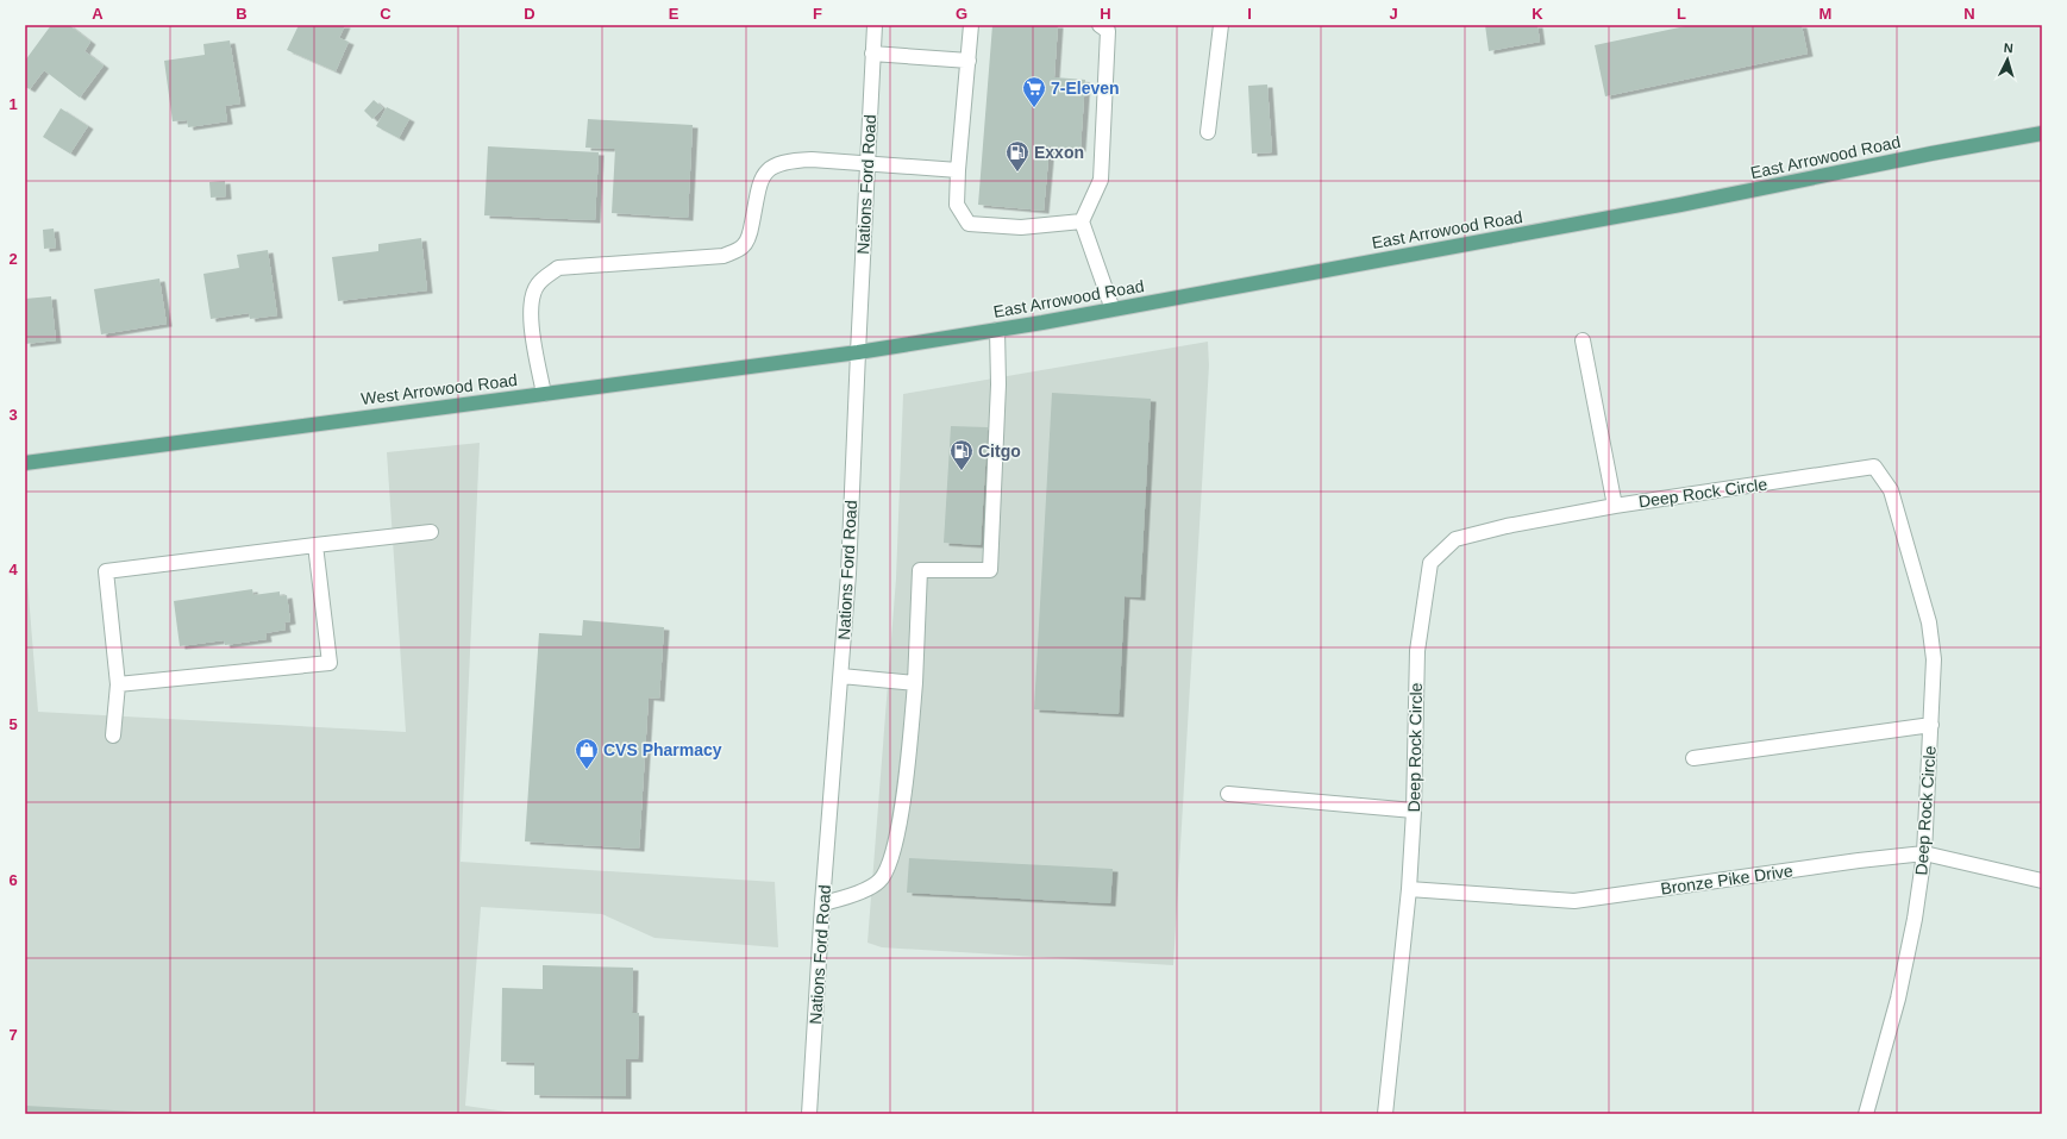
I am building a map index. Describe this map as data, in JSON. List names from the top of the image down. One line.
{"streets":{"main road":["East Arrowood Road","West Arrowood Road"],"street":["Nations Ford Road","Deep Rock Circle","Bronze Pike Drive"]},"crossings":[["East Arrowood Road","Nations Ford Road"],["East Arrowood Road","West Arrowood Road"],["Nations Ford Road","West Arrowood Road"],["Deep Rock Circle","Bronze Pike Drive"]],"places":{"supermarket":["7-Eleven"],"fuel station":["Exxon","Citgo"],"shop":["CVS Pharmacy"]},"north":"top","grid":{"columns":["A","B","C","D","E","F","G","H","I","J","K","L","M","N"],"rows":["1","2","3","4","5","6","7"]}}
